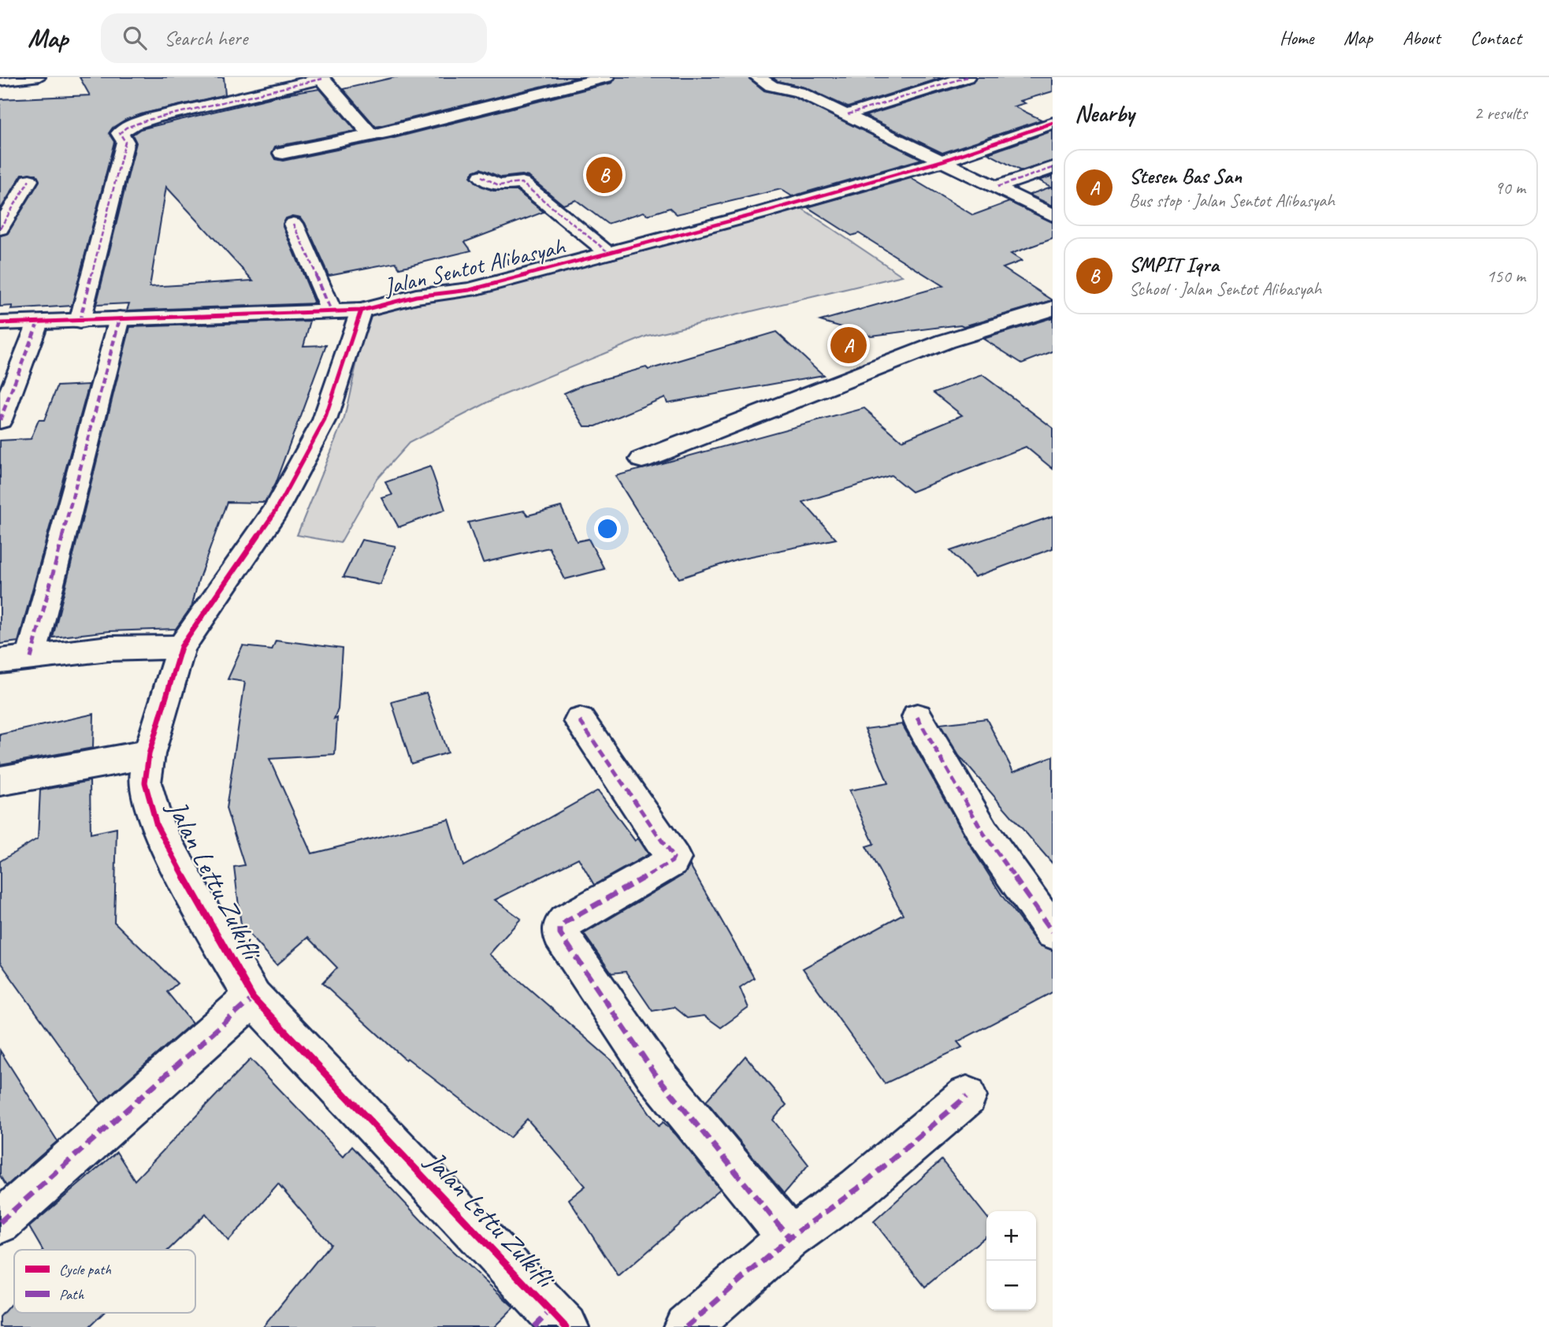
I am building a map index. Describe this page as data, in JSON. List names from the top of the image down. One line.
{"streets":{"street":["Jalan Sentot Alibasyah","Jalan Lettu Zulkifli"]},"crossings":[["Jalan Sentot Alibasyah","Jalan Lettu Zulkifli"]],"legend":["Cycle path","Path"],"page":{"header":"Map","search":"Search here","nav":["Home","Map","About","Contact"],"heading":["Nearby","2 results"],"list":[{"mark":"A","name":"Stesen Bas San","note":"Bus stop · Jalan Sentot Alibasyah","value":"90 m"},{"mark":"B","name":"SMPIT Iqra","note":"School · Jalan Sentot Alibasyah","value":"150 m"}],"pins":["B","A"],"map_buttons":["+","−"]}}
